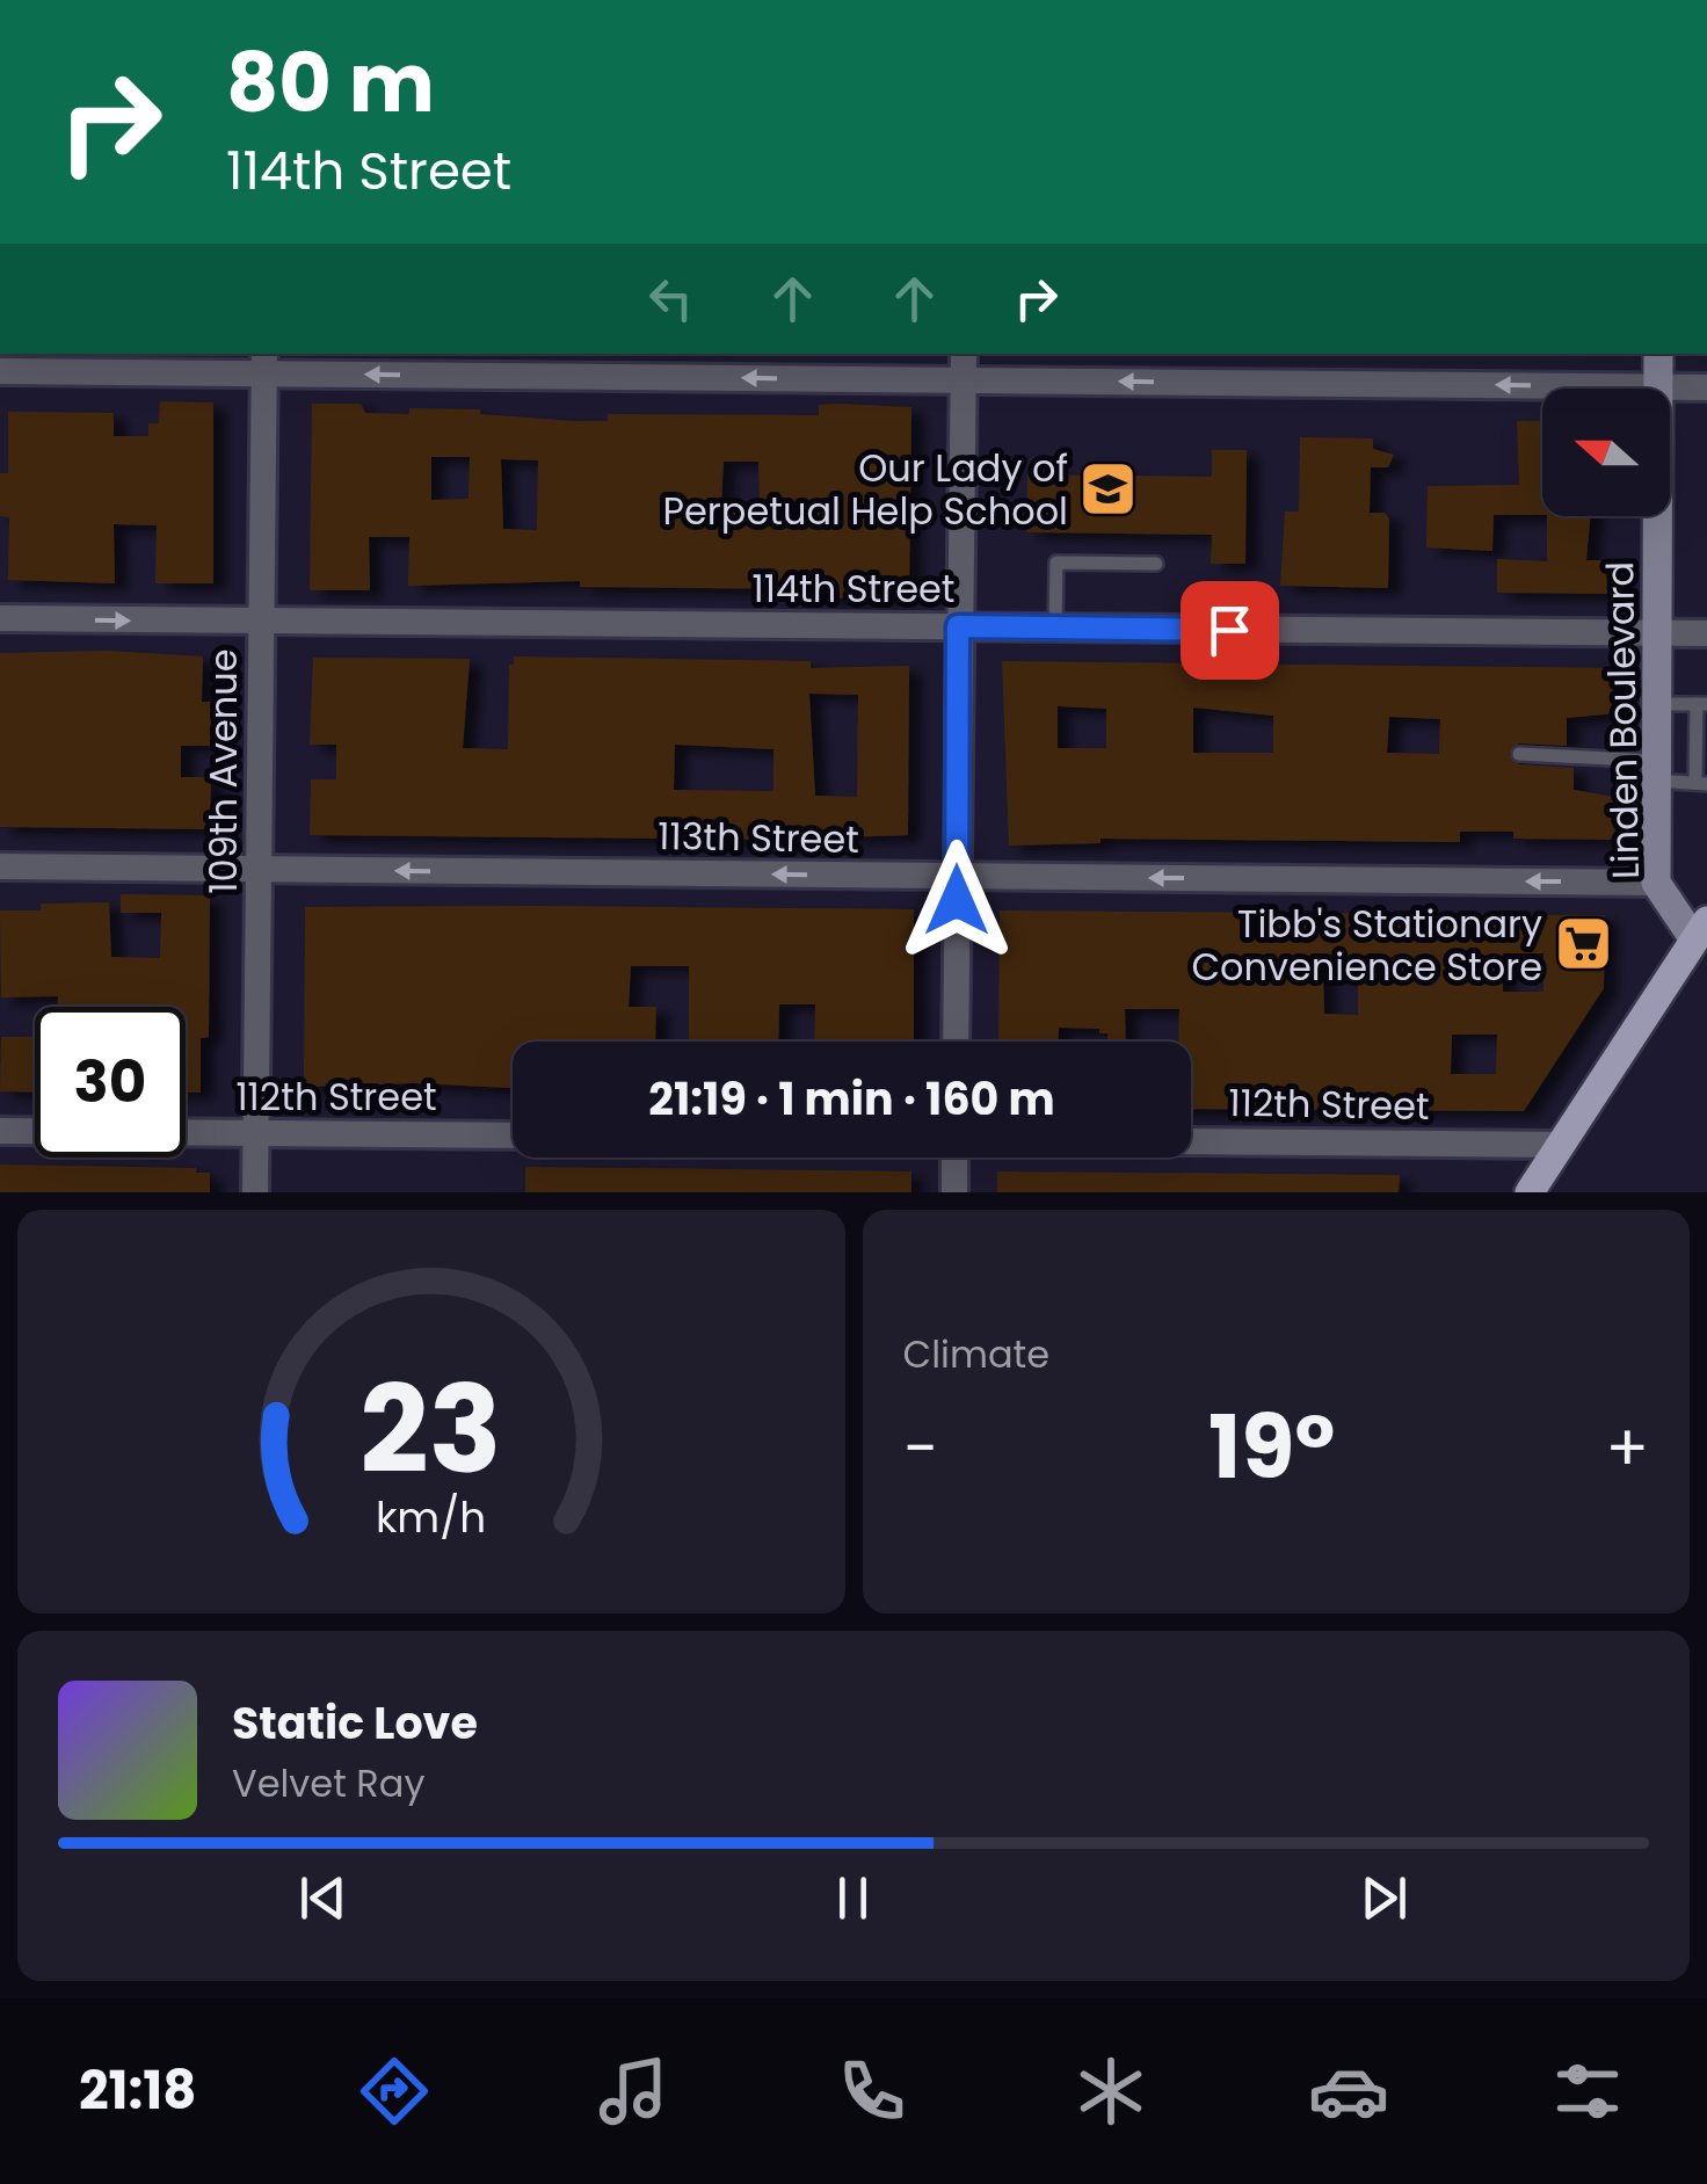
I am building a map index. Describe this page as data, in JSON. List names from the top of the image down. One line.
{"streets":{"main road":["Linden Boulevard"],"street":["114th Street","109th Avenue","113th Street","112th Street"]},"crossings":[["114th Street","Linden Boulevard"],["114th Street","109th Avenue"],["Linden Boulevard","113th Street"],["109th Avenue","113th Street"],["109th Avenue","112th Street"]],"one_way":["113th Street"],"places":{"school or university":["Our Lady of Perpetual Help School"],"supermarket":["Tibb's Stationary Convenience Store"]},"north":"left","page":{"turn":["80 m","114th Street"],"limit":"30","trip":"21:19 · 1 min · 160 m","tile":"Climate","heat":["−","19°","+"],"song":["Static Love","Velvet Ray"],"tabs":"21:18","gauge":["23","km/h"]}}
